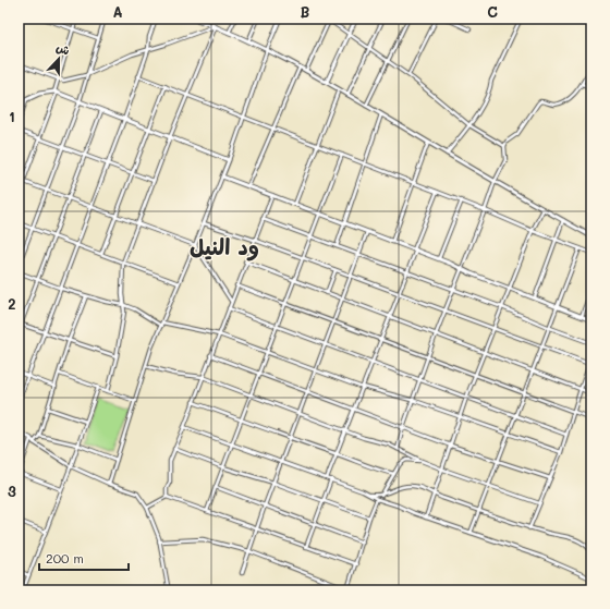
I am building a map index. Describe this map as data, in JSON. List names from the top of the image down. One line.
{"districts":["ود النيل"],"scale_bar":"200 m","north":"top","grid":{"columns":["A","B","C"],"rows":["1","2","3"]}}
